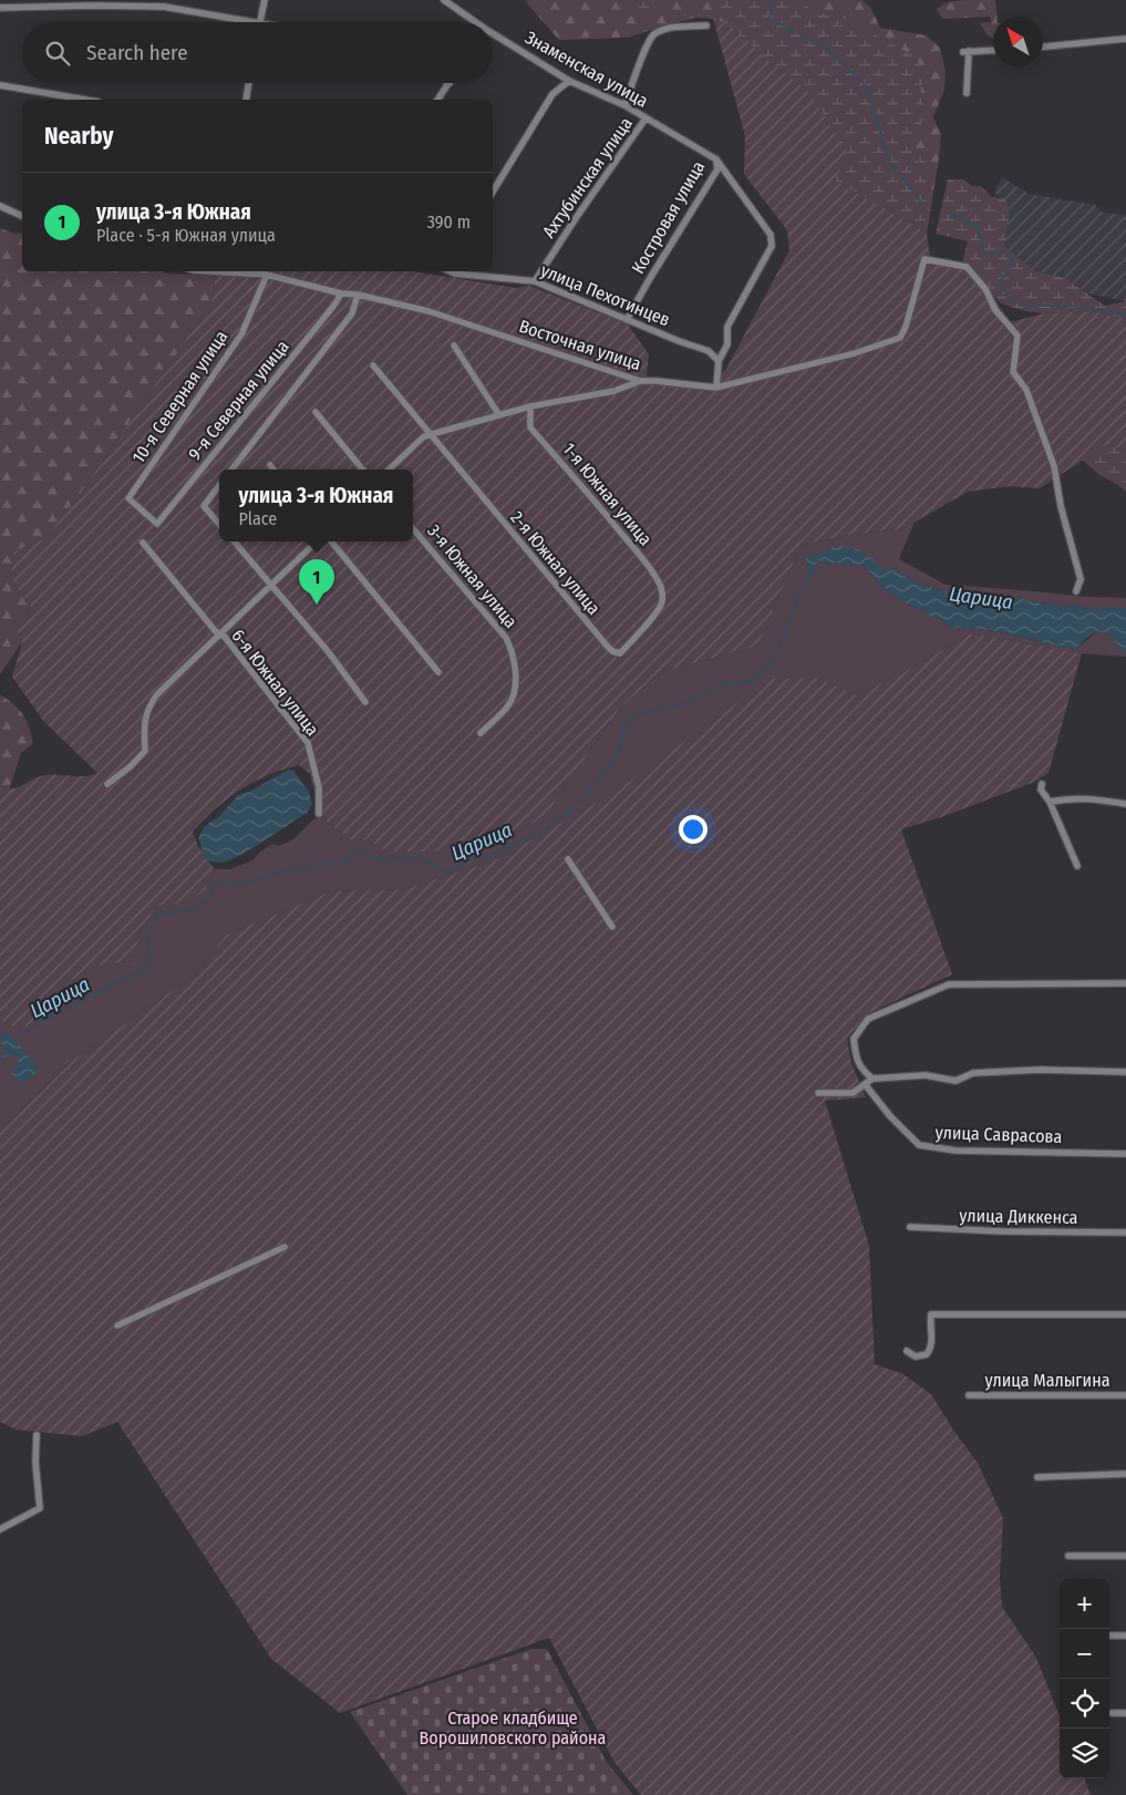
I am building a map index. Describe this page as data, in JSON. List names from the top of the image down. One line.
{"streets":{"street":["Знаменская улица","Ахтубинская улица","Костровая улица","улица Пехотинцев","Восточная улица","10-я Северная улица","9-я Северная улица","1-я Южная улица","2-я Южная улица","3-я Южная улица","6-я Южная улица","улица Саврасова","улица Диккенса","улица Малыгина"]},"crossings":[["Знаменская улица","Ахтубинская улица"],["Знаменская улица","Костровая улица"],["Ахтубинская улица","улица Пехотинцев"],["Костровая улица","улица Пехотинцев"],["Восточная улица","10-я Северная улица"],["Восточная улица","9-я Северная улица"],["10-я Северная улица","9-я Северная улица"],["1-я Южная улица","2-я Южная улица"]],"water":["Царица"],"parks":["Старое кладбище Ворошиловского района"],"north":"top left","page":{"search":"Search here","heading":"Nearby","list":[{"mark":"1","name":"улица 3-я Южная","note":"Place · 5-я Южная улица","value":"390 m"}],"popup":["улица 3-я Южная","Place"],"pins":"1","map_buttons":["+","−"]}}
